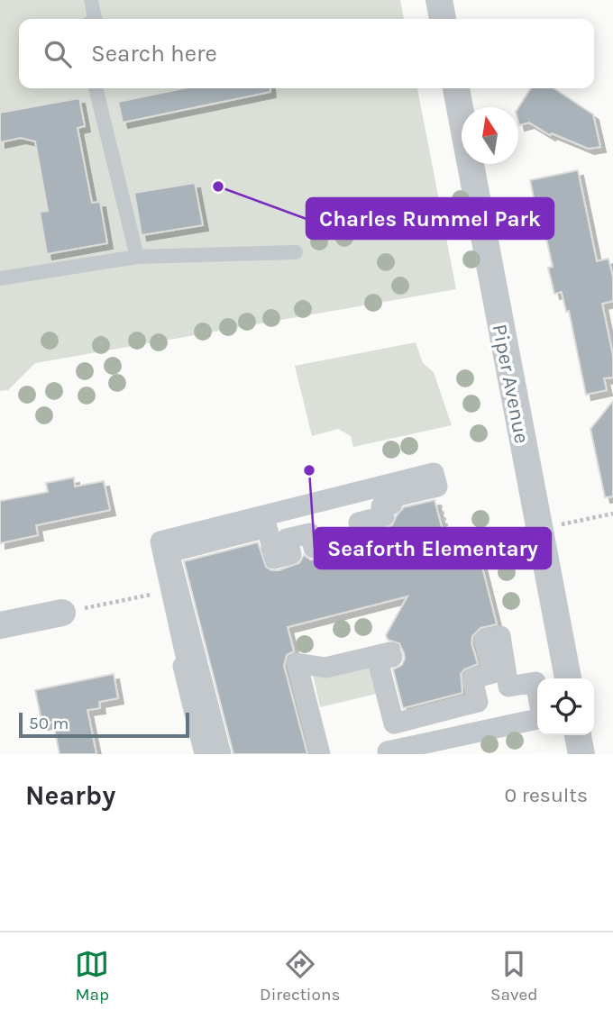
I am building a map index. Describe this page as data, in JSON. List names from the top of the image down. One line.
{"streets":{"street":["Piper Avenue"]},"places":["Charles Rummel Park","Seaforth Elementary"],"scale_bar":"50 m","north":"top","page":{"search":"Search here","scale":"50 m","heading":["Nearby","0 results"],"nav":["Map","Directions","Saved"]}}
